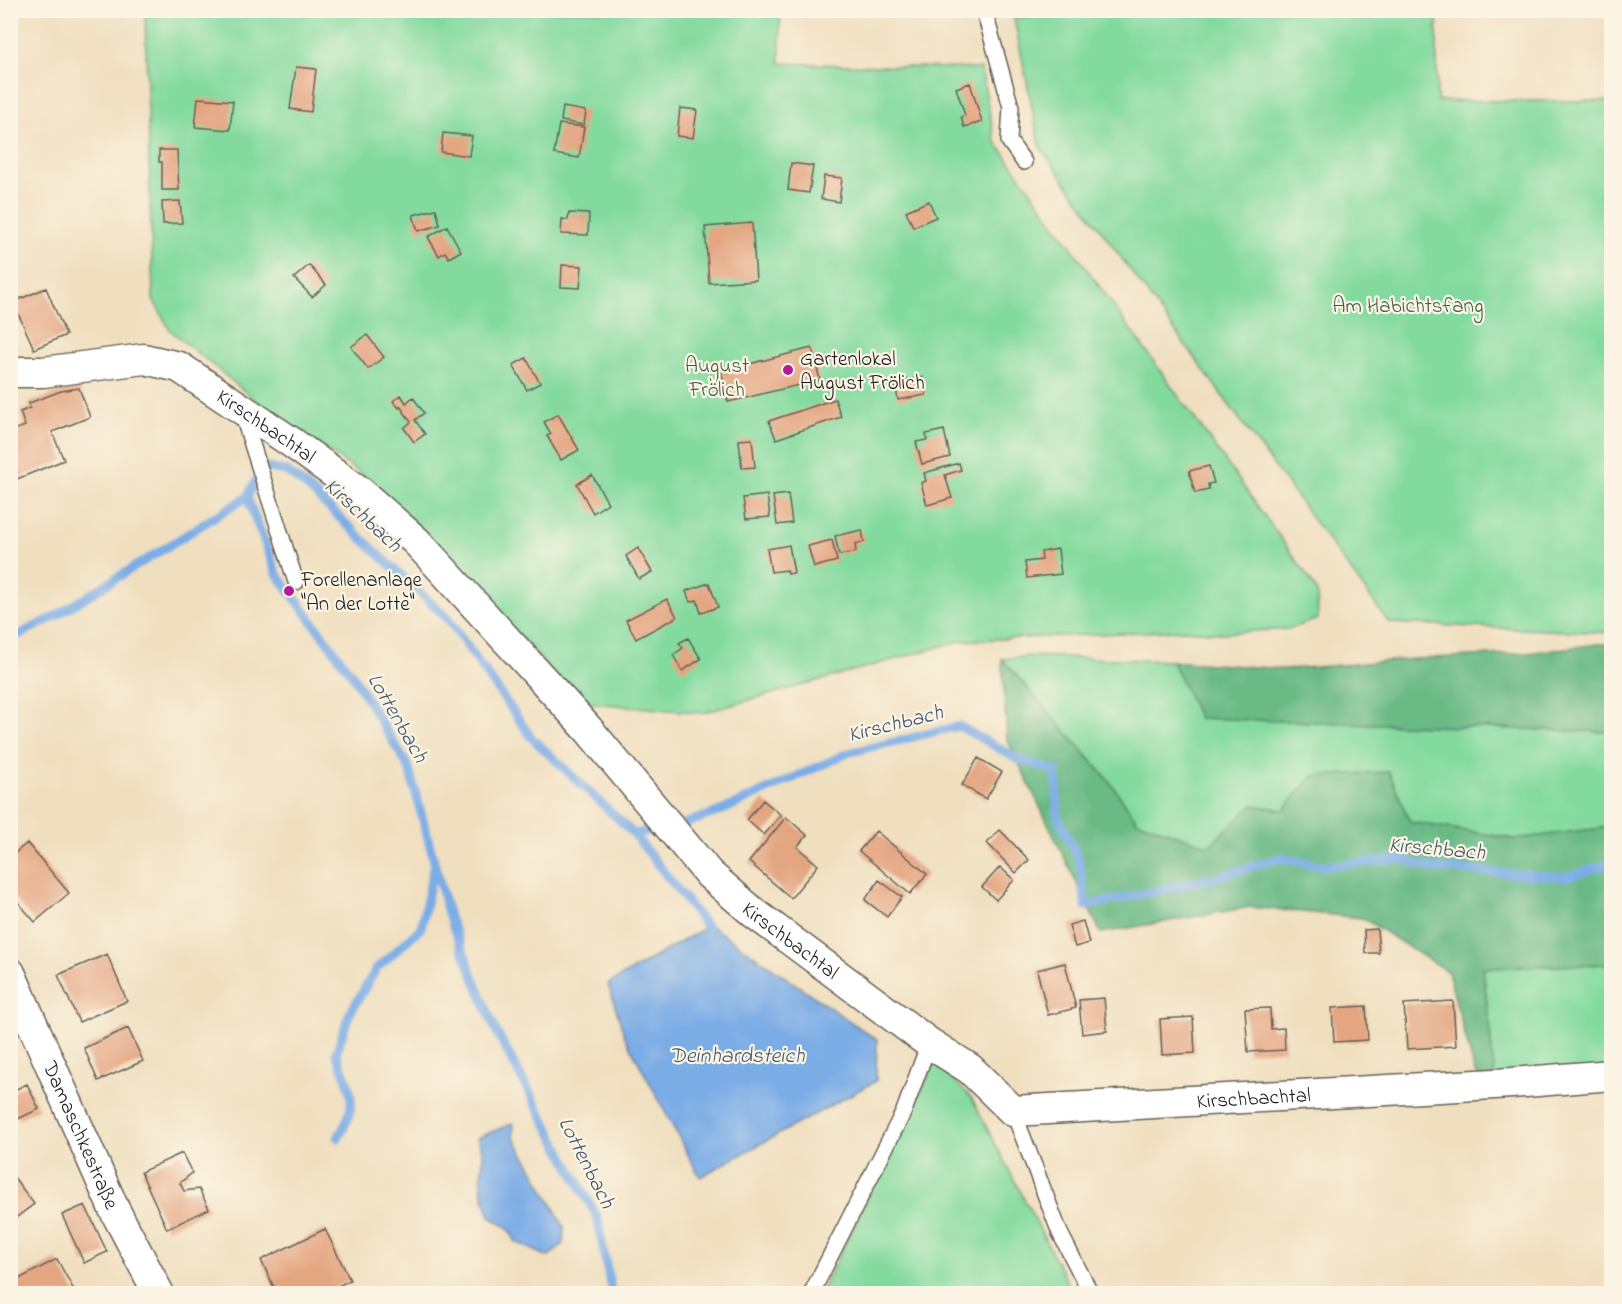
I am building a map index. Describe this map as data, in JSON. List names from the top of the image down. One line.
{"streets":{"street":["Kirschbachtal","Damaschkestraße"]},"water":["Kirschbach","Lottenbach","Deinhardsteich"],"parks":["Am Habichtsfang","August Frölich"],"places":["Gartenlokal August Frölich","Forellenanlage \"An der Lotte\""]}
